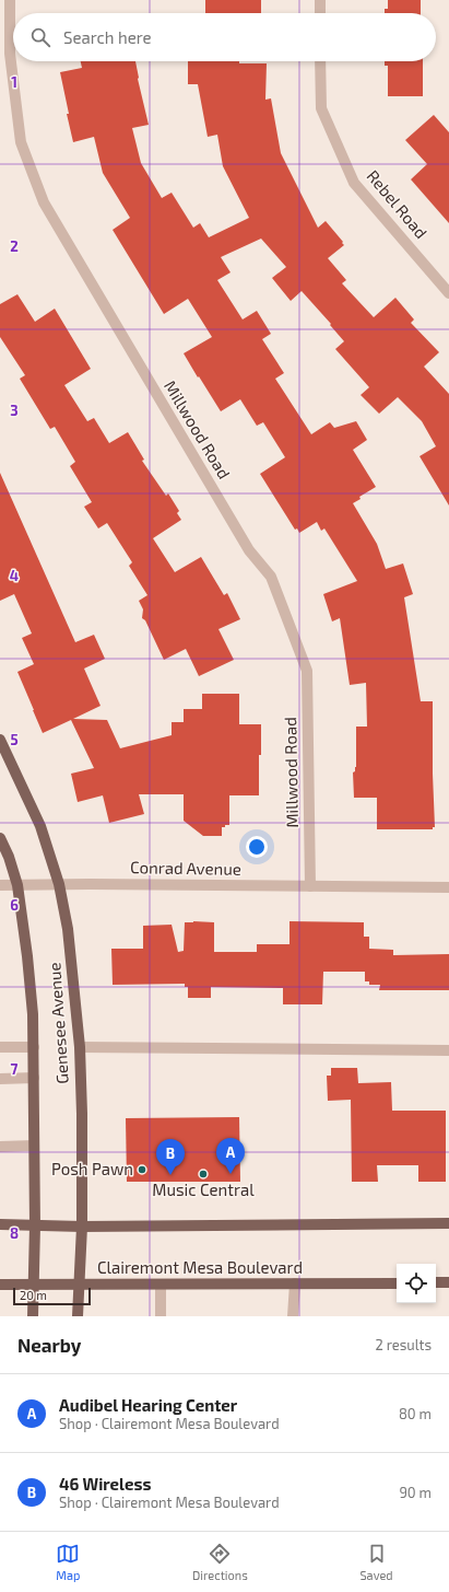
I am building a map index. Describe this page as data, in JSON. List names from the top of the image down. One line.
{"streets":{"main road":["Genesee Avenue","Clairemont Mesa Boulevard"],"street":["Rebel Road","Millwood Road","Conrad Avenue"]},"crossings":[["Millwood Road","Conrad Avenue"],["Conrad Avenue","Genesee Avenue"],["Genesee Avenue","Clairemont Mesa Boulevard"]],"places":["Posh Pawn","Music Central"],"scale_bar":"20 m","page":{"search":"Search here","pins":["A","B"],"scale":"20 m","heading":["Nearby","2 results"],"list":[{"mark":"A","name":"Audibel Hearing Center","note":"Shop · Clairemont Mesa Boulevard","value":"80 m"},{"mark":"B","name":"46 Wireless","note":"Shop · Clairemont Mesa Boulevard","value":"90 m"}],"nav":["Map","Directions","Saved"]},"grid":{"rows":["1","2","3","4","5","6","7","8"]}}
